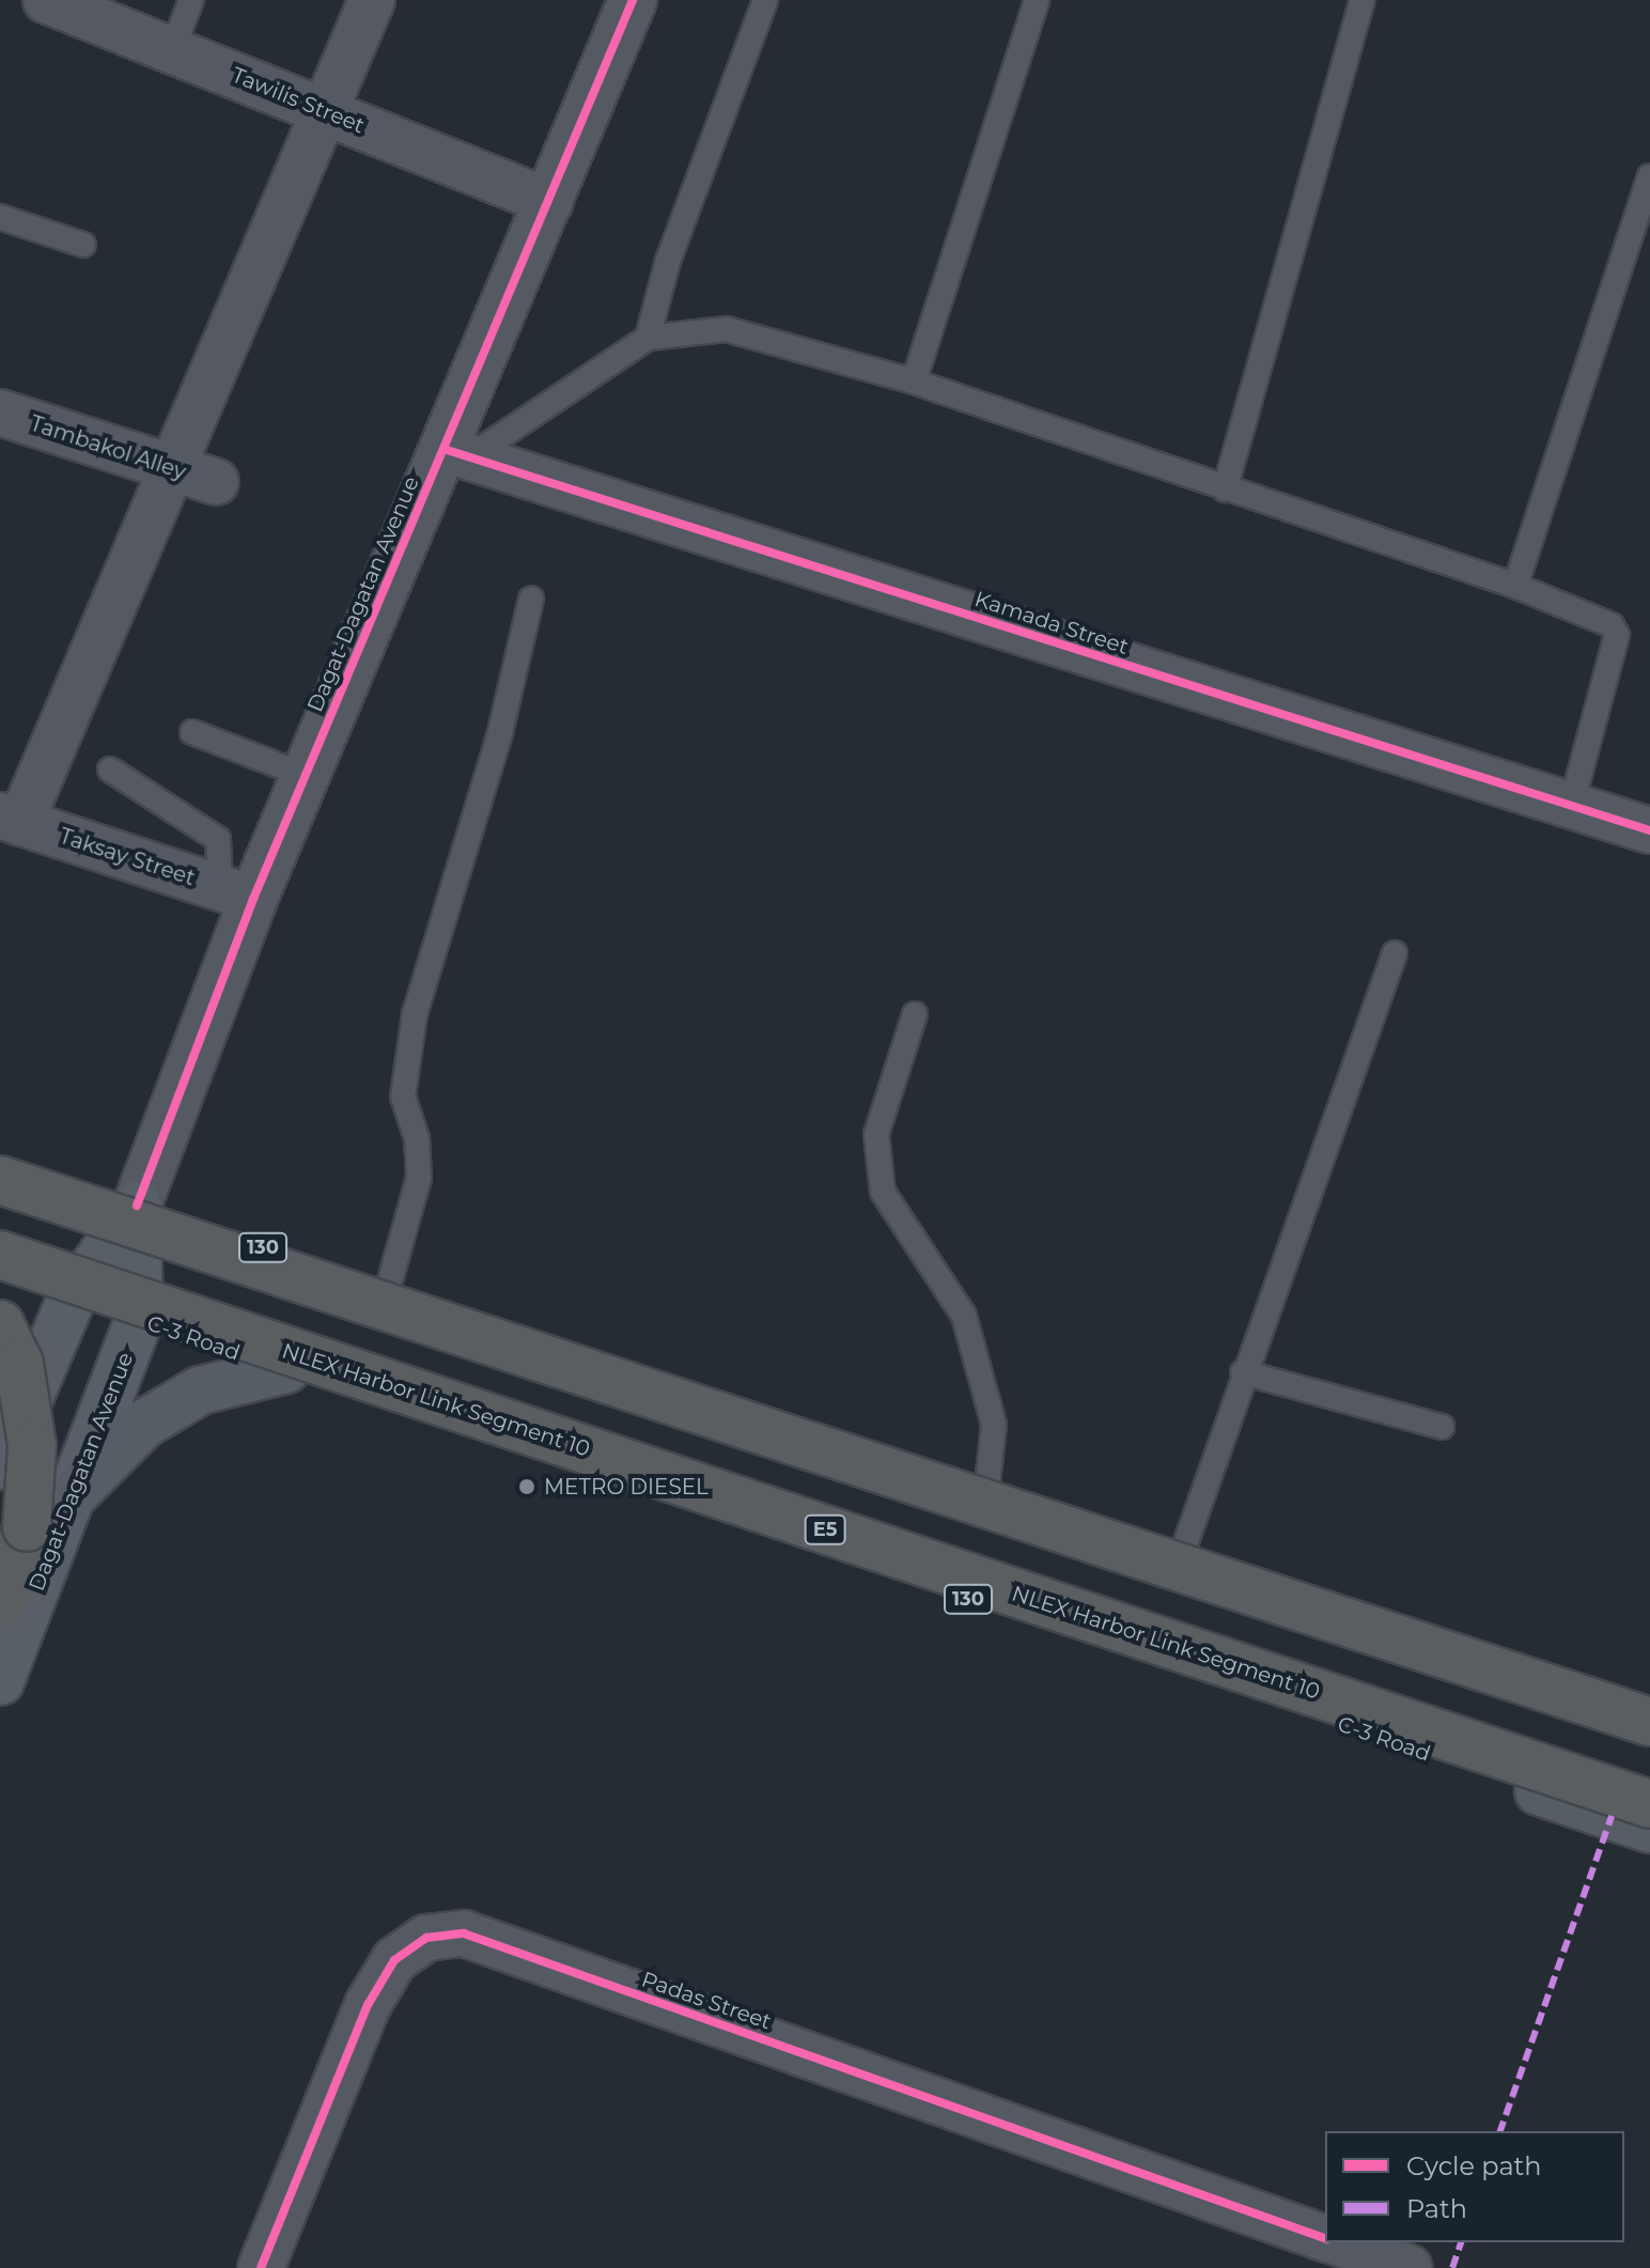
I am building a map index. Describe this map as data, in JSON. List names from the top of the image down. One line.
{"streets":{"highway":["NLEX Harbor Link Segment 10","E5"],"main road":["Dagat-Dagatan Avenue","130","C-3 Road"],"street":["Tawilis Street","Tambakol Alley","Kamada Street","Taksay Street","Padas Street"]},"crossings":[["Tawilis Street","Dagat-Dagatan Avenue"],["Dagat-Dagatan Avenue","Kamada Street"],["Dagat-Dagatan Avenue","Taksay Street"],["Dagat-Dagatan Avenue","130"],["Dagat-Dagatan Avenue","C-3 Road"]],"places":["METRO DIESEL"],"legend":["Cycle path","Path"]}
